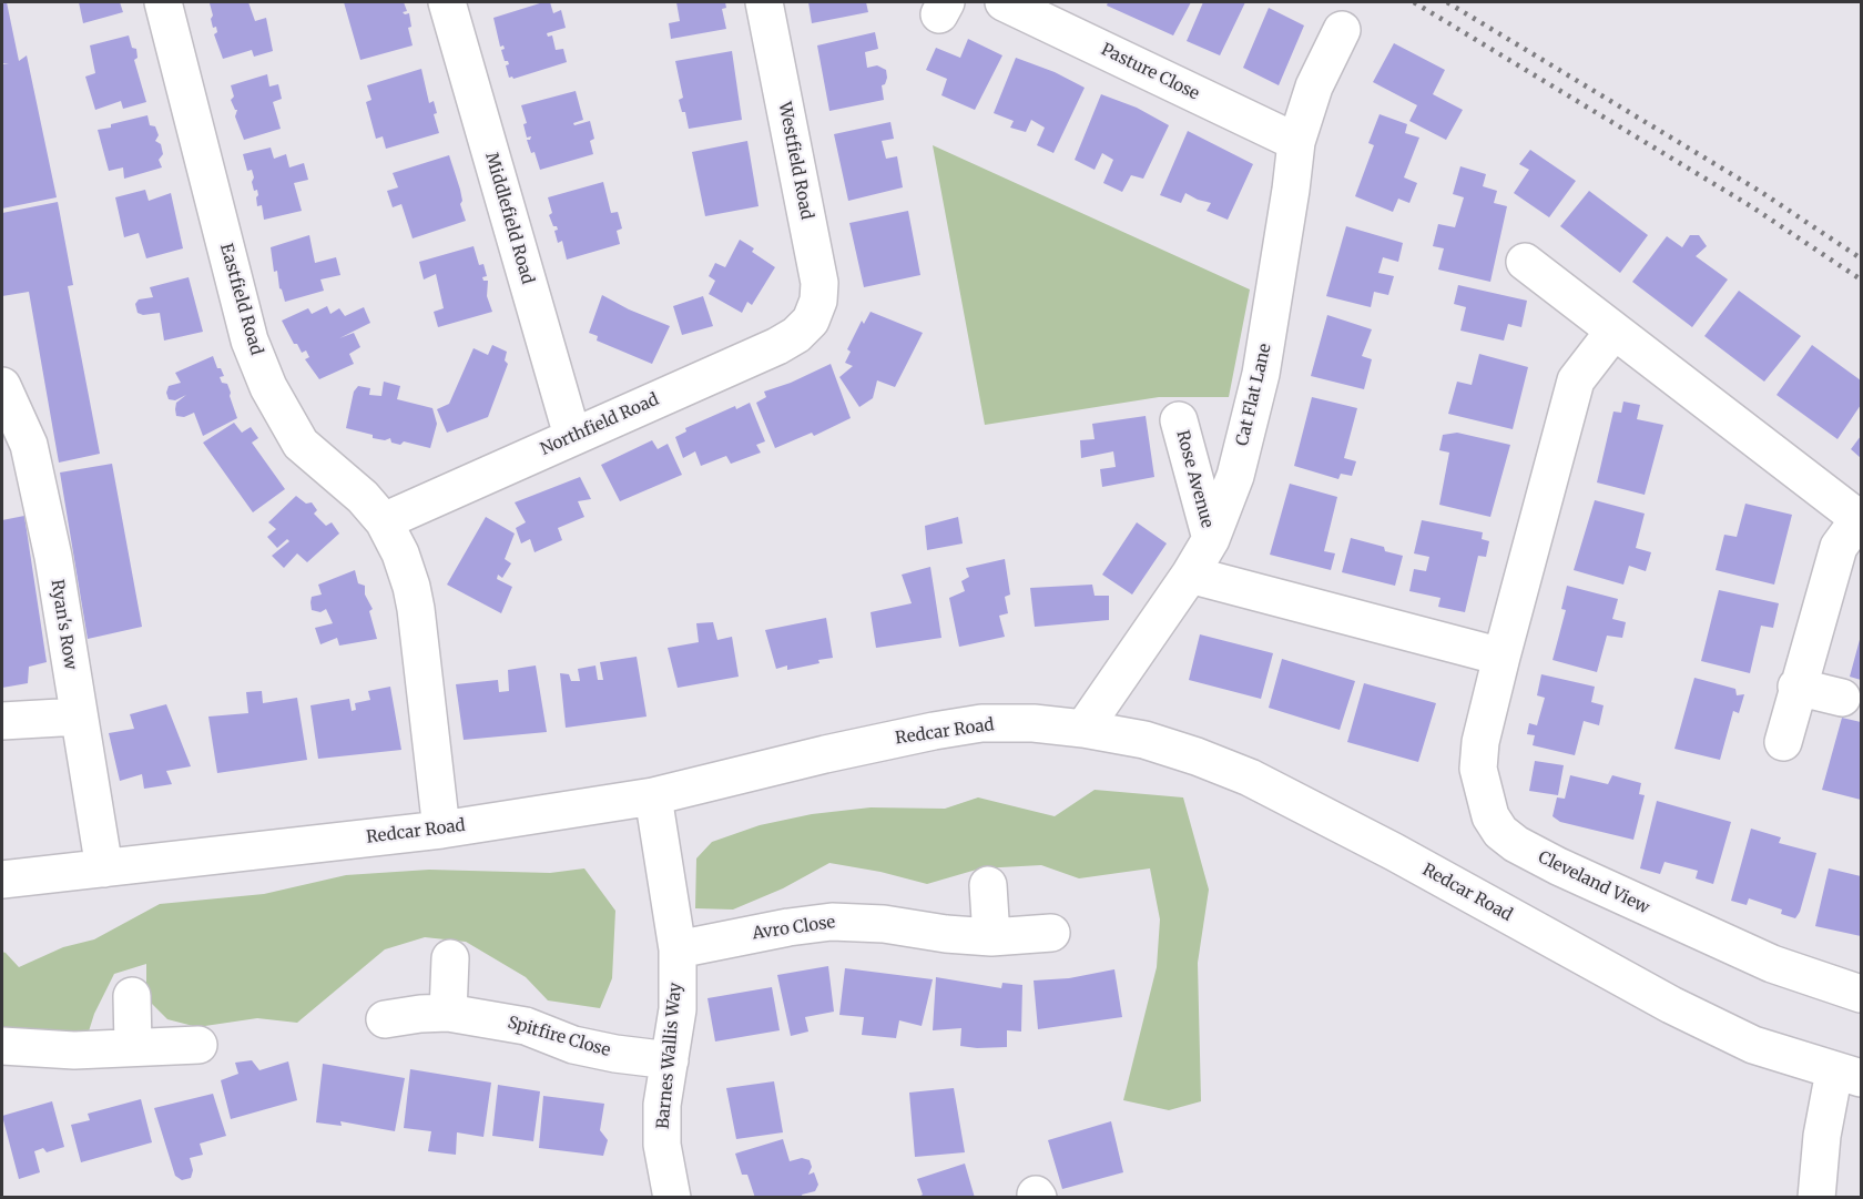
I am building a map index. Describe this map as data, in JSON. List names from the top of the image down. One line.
{"streets":{"street":["Pasture Close","Westfield Road","Middlefield Road","Eastfield Road","Cat Flat Lane","Northfield Road","Rose Avenue","Ryan's Row","Redcar Road","Cleveland View","Avro Close","Spitfire Close","Barnes Wallis Way"]},"crossings":[["Pasture Close","Cat Flat Lane"],["Westfield Road","Northfield Road"],["Middlefield Road","Northfield Road"],["Eastfield Road","Northfield Road"],["Eastfield Road","Redcar Road"],["Cat Flat Lane","Rose Avenue"],["Cat Flat Lane","Redcar Road"],["Ryan's Row","Redcar Road"],["Redcar Road","Barnes Wallis Way"],["Avro Close","Barnes Wallis Way"],["Spitfire Close","Barnes Wallis Way"]]}
